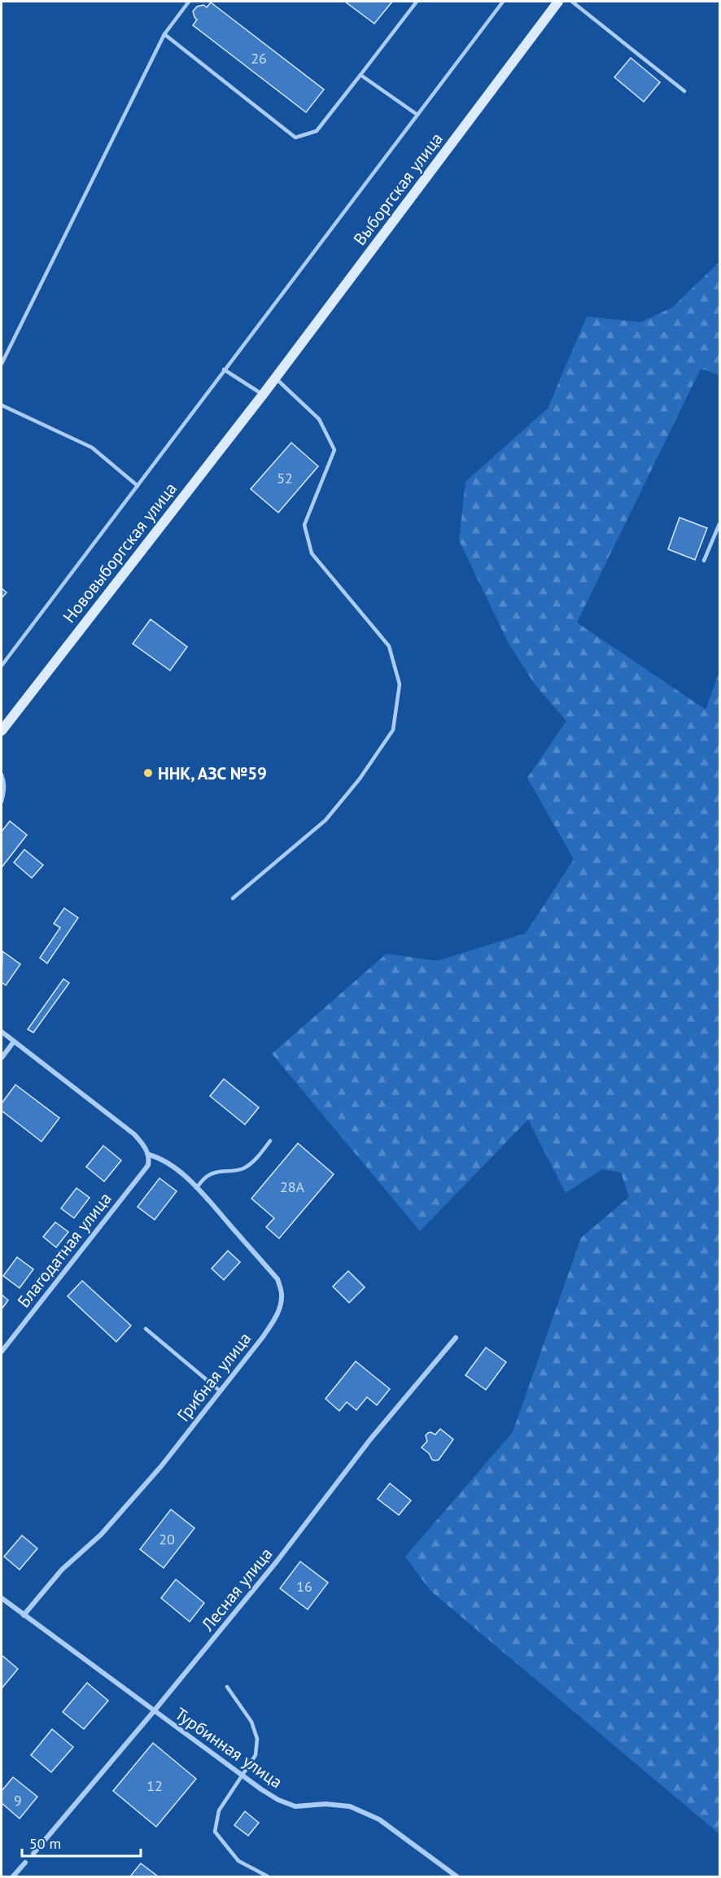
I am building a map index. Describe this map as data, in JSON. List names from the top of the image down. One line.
{"streets":{"street":["Выборгская улица","Нововыборгская улица","Благодатная улица","Грибная улица","Лесная улица","Турбинная улица"]},"crossings":[["Выборгская улица","Нововыборгская улица"],["Благодатная улица","Грибная улица"],["Грибная улица","Турбинная улица"],["Лесная улица","Турбинная улица"]],"places":["ННК, АЗС №59"],"house_numbers":["26","52","28А","20","16","12","9"],"scale_bar":"50 m"}
